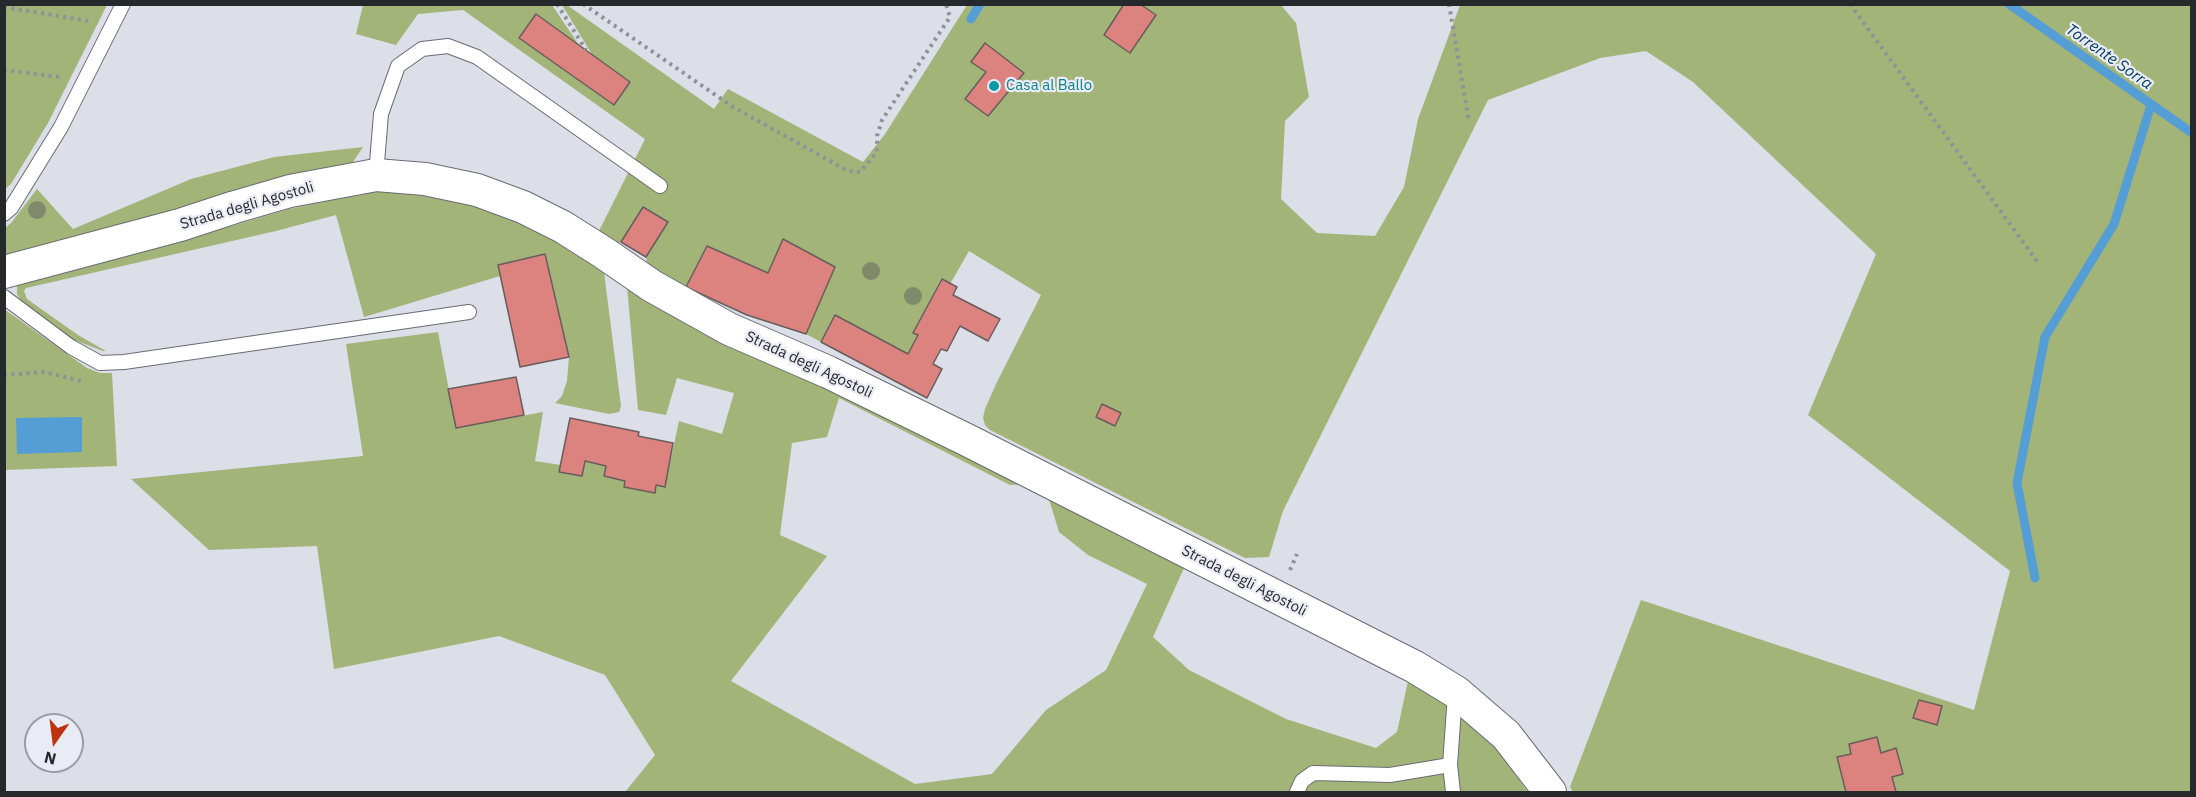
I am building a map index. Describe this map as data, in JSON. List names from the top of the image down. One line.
{"streets":{"street":["Strada degli Agostoli"]},"water":["Torrente Sorra"],"places":["Casa al Ballo"],"north":"bottom"}
